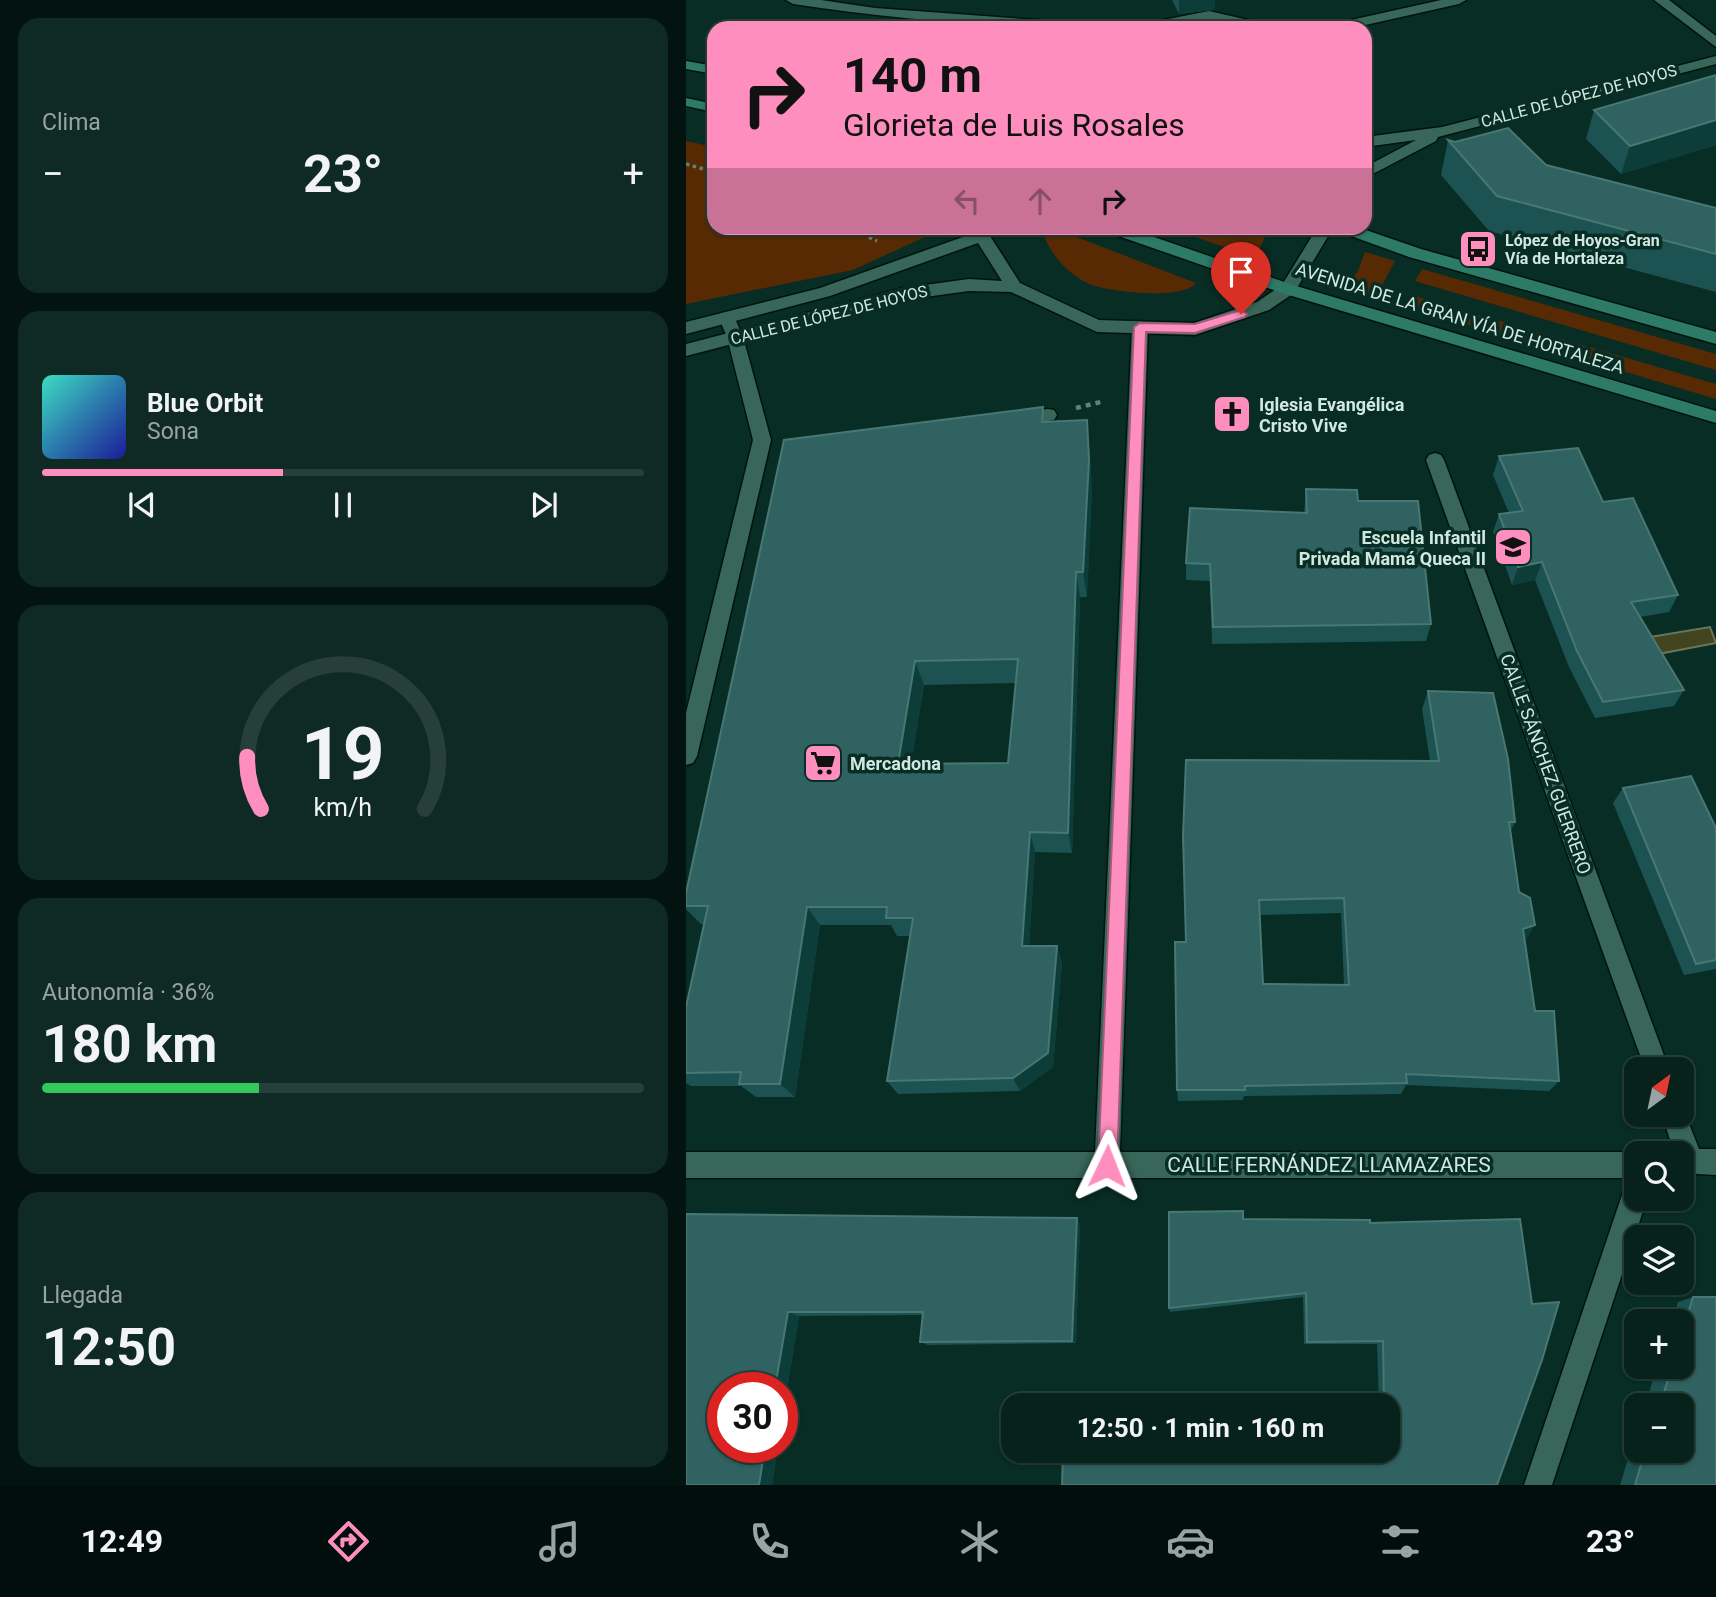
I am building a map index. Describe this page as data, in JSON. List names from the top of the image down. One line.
{"streets":{"main road":["AVENIDA DE LA GRAN VÍA DE HORTALEZA"],"street":["CALLE DE LÓPEZ DE HOYOS","CALLE SÁNCHEZ GUERRERO","CALLE FERNÁNDEZ LLAMAZARES"]},"places":{"bus stop":["López de Hoyos-Gran Vía de Hortaleza"],"church":["Iglesia Evangélica Cristo Vive"],"school or university":["Escuela Infantil Privada Mamá Queca II"],"supermarket":["Mercadona"]},"north":"top right","page":{"tile":["Clima",["Autonomía · 36%","180 km"],["Llegada","12:50"]],"turn":["140 m","Glorieta de Luis Rosales"],"heat":["−","23°","+"],"song":["Blue Orbit","Sona"],"map_buttons":["+","−"],"limit":"30","trip":"12:50 · 1 min · 160 m","tabs":["12:49","23°"],"gauge":["19","km/h"]}}
